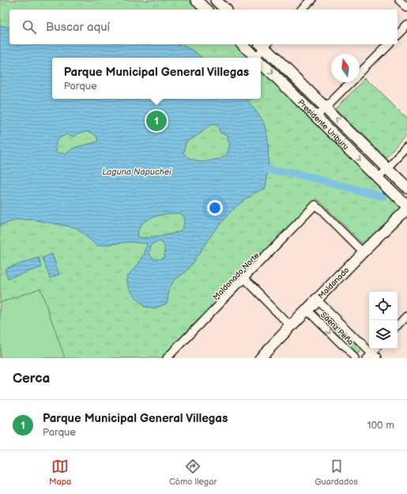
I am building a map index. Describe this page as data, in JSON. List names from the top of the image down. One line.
{"streets":{"street":["Presidente Uriburu","Maldonado Norte","Maldonado","Sáenz Peña"]},"crossings":[["Maldonado Norte","Maldonado"],["Maldonado","Sáenz Peña"]],"water":["Laguna Napuchei"],"north":"top","page":{"search":"Buscar aquí","popup":["Parque Municipal General Villegas","Parque"],"pins":"1","heading":"Cerca","list":[{"mark":"1","name":"Parque Municipal General Villegas","note":"Parque","value":"100 m"}],"nav":["Mapa","Cómo llegar","Guardados"]}}
